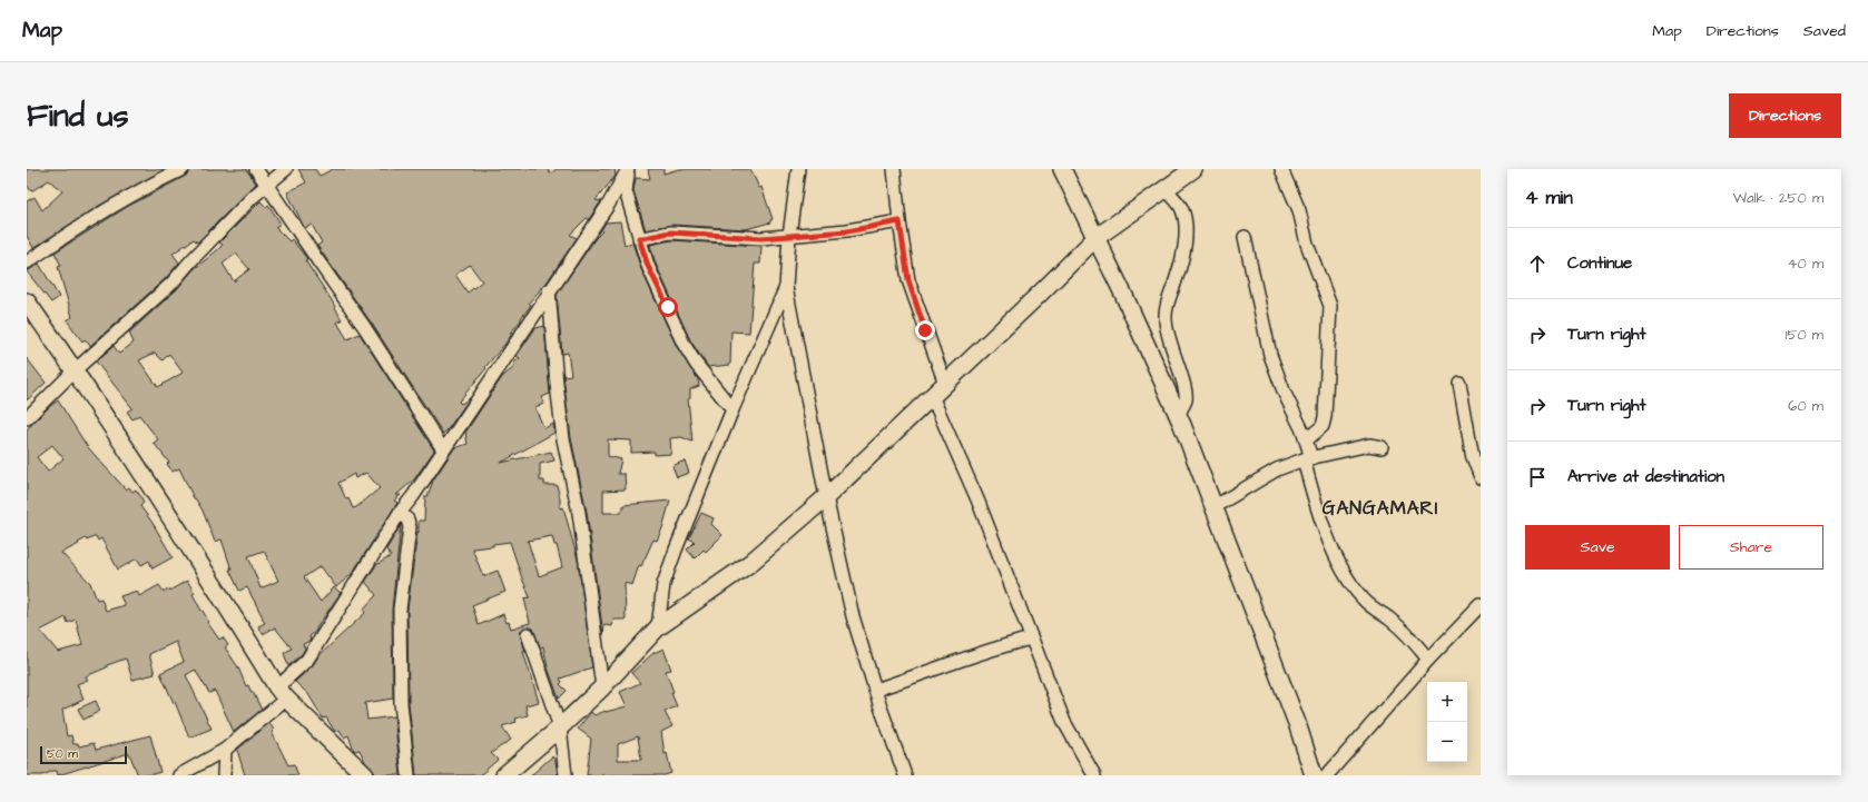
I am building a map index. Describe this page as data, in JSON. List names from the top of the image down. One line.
{"districts":["GANGAMARI"],"scale_bar":"50 m","page":{"header":"Map","nav":["Map","Directions","Saved"],"buttons":["Directions",["Save","Share"]],"title":"Find us","heading":["4 min","Walk · 250 m"],"list":[["Continue","40 m"],["Turn right","150 m"],["Turn right","60 m"],"Arrive at destination"],"map_buttons":["+","−"],"scale":"50 m"}}
